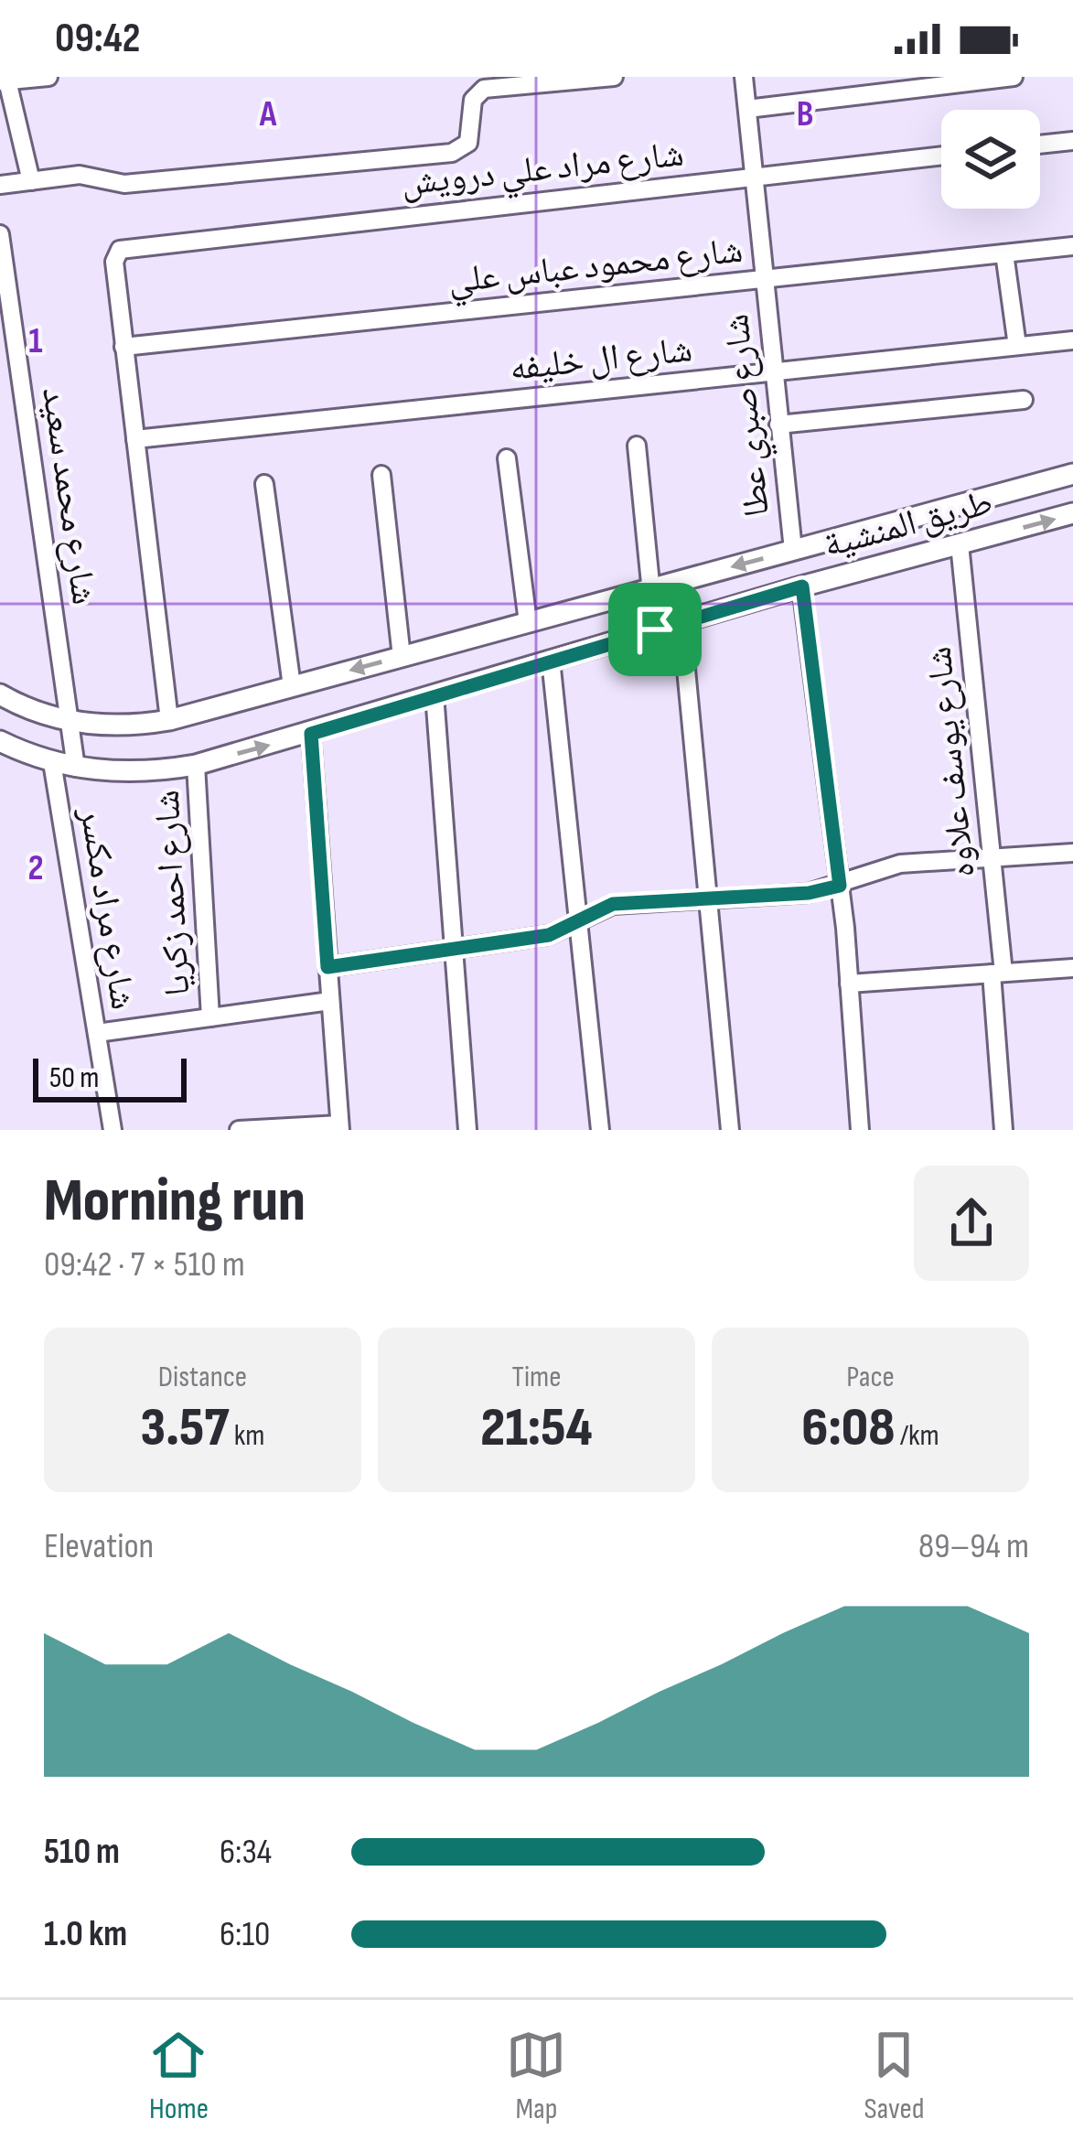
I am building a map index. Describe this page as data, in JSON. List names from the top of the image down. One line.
{"streets":{"street":["شارع مراد علي درويش","شارع محمود عباس علي","شارع ال خليفه","شارع صبري عطا","شارع محمد سعيد","طريق المنشية","شارع يوسف علاوه","شارع احمد زكريا","شارع مراد مكسر"]},"crossings":[["شارع مراد علي درويش","شارع محمود عباس علي"],["شارع مراد علي درويش","شارع صبري عطا"],["شارع محمود عباس علي","شارع صبري عطا"],["شارع ال خليفه","شارع صبري عطا"],["شارع صبري عطا","طريق المنشية"],["شارع محمد سعيد","طريق المنشية"],["طريق المنشية","شارع يوسف علاوه"],["طريق المنشية","شارع احمد زكريا"],["طريق المنشية","شارع مراد مكسر"]],"scale_bar":"50 m","page":{"status":"09:42","scale":"50 m","heading":["Morning run","09:42 · 7 × 510 m"],"stats":[["Distance","3.57 km"],["Time","21:54"],["Pace","6:08 /km"]],"chart":["Elevation","89–94 m"],"list":[{"name":"510 m","note":"6:34"},{"name":"1.0 km","note":"6:10"}],"tabs":["Home","Map","Saved"]},"grid":{"columns":["A","B"],"rows":["1","2"]}}
